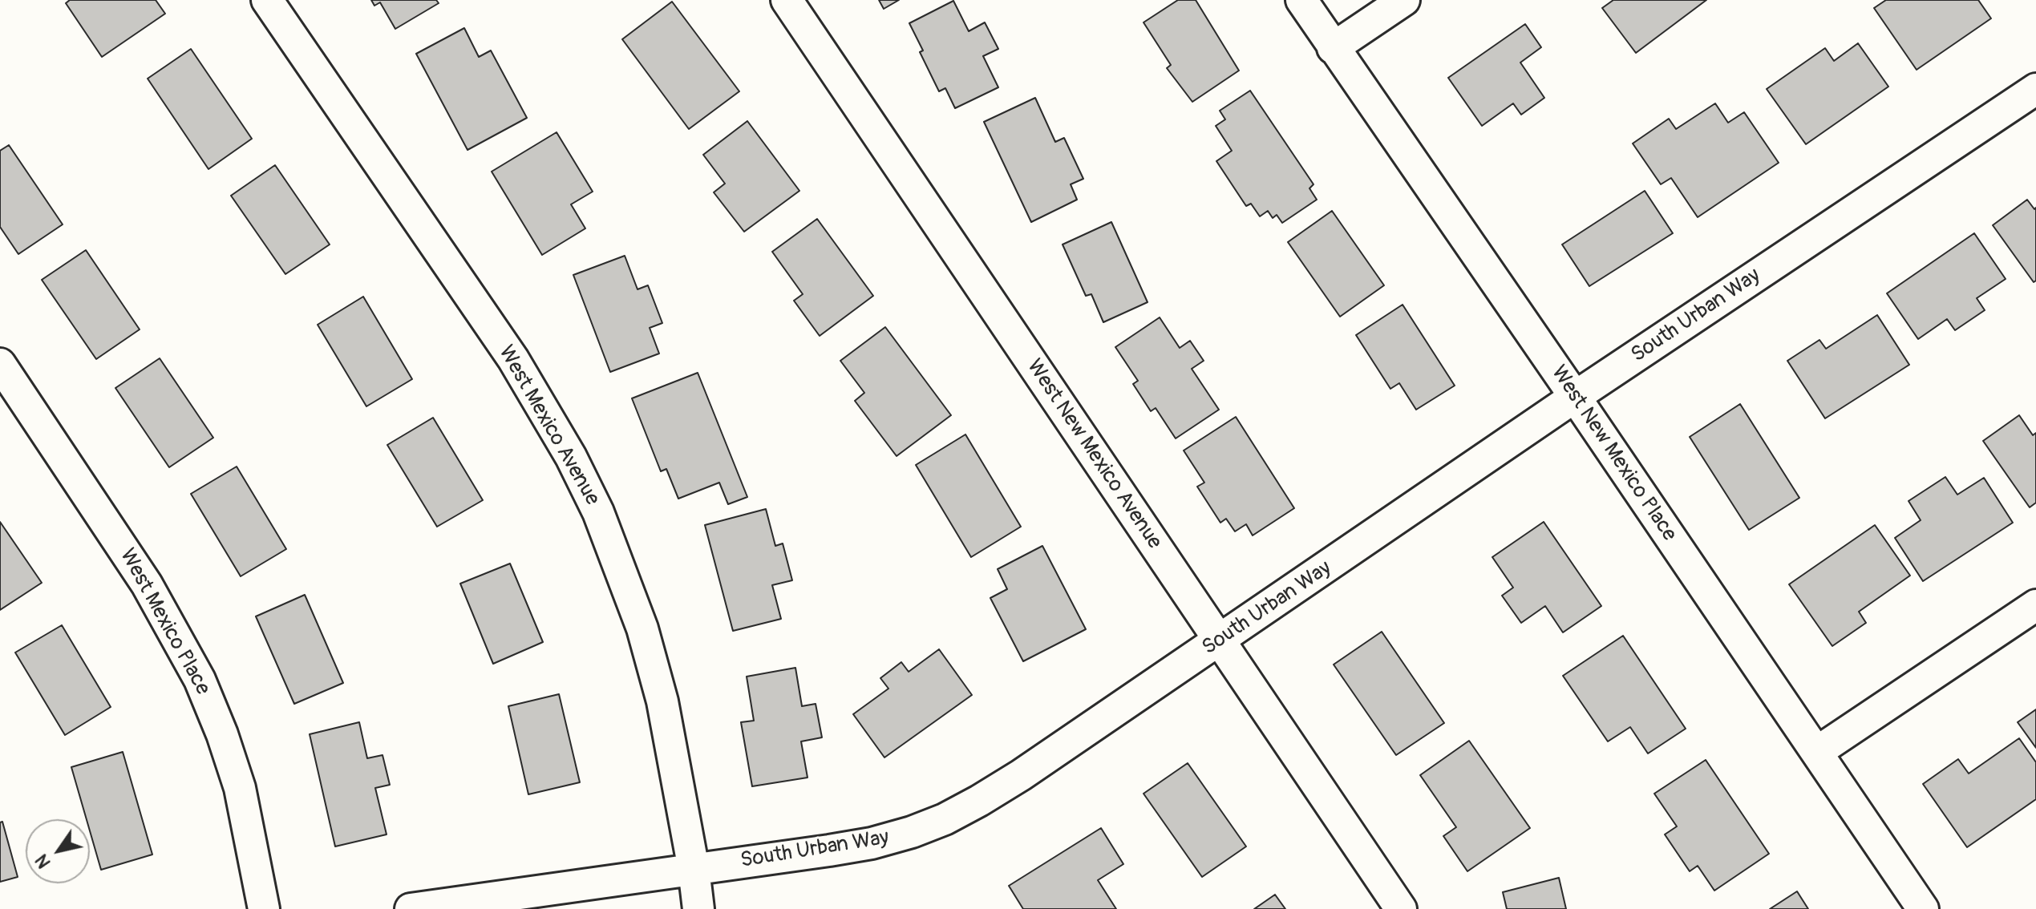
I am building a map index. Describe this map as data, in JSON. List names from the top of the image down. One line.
{"streets":{"street":["South Urban Way","West Mexico Avenue","West New Mexico Place","West New Mexico Avenue","West Mexico Place"]},"crossings":[["South Urban Way","West Mexico Avenue"],["South Urban Way","West New Mexico Place"],["South Urban Way","West New Mexico Avenue"]],"north":"bottom left"}
